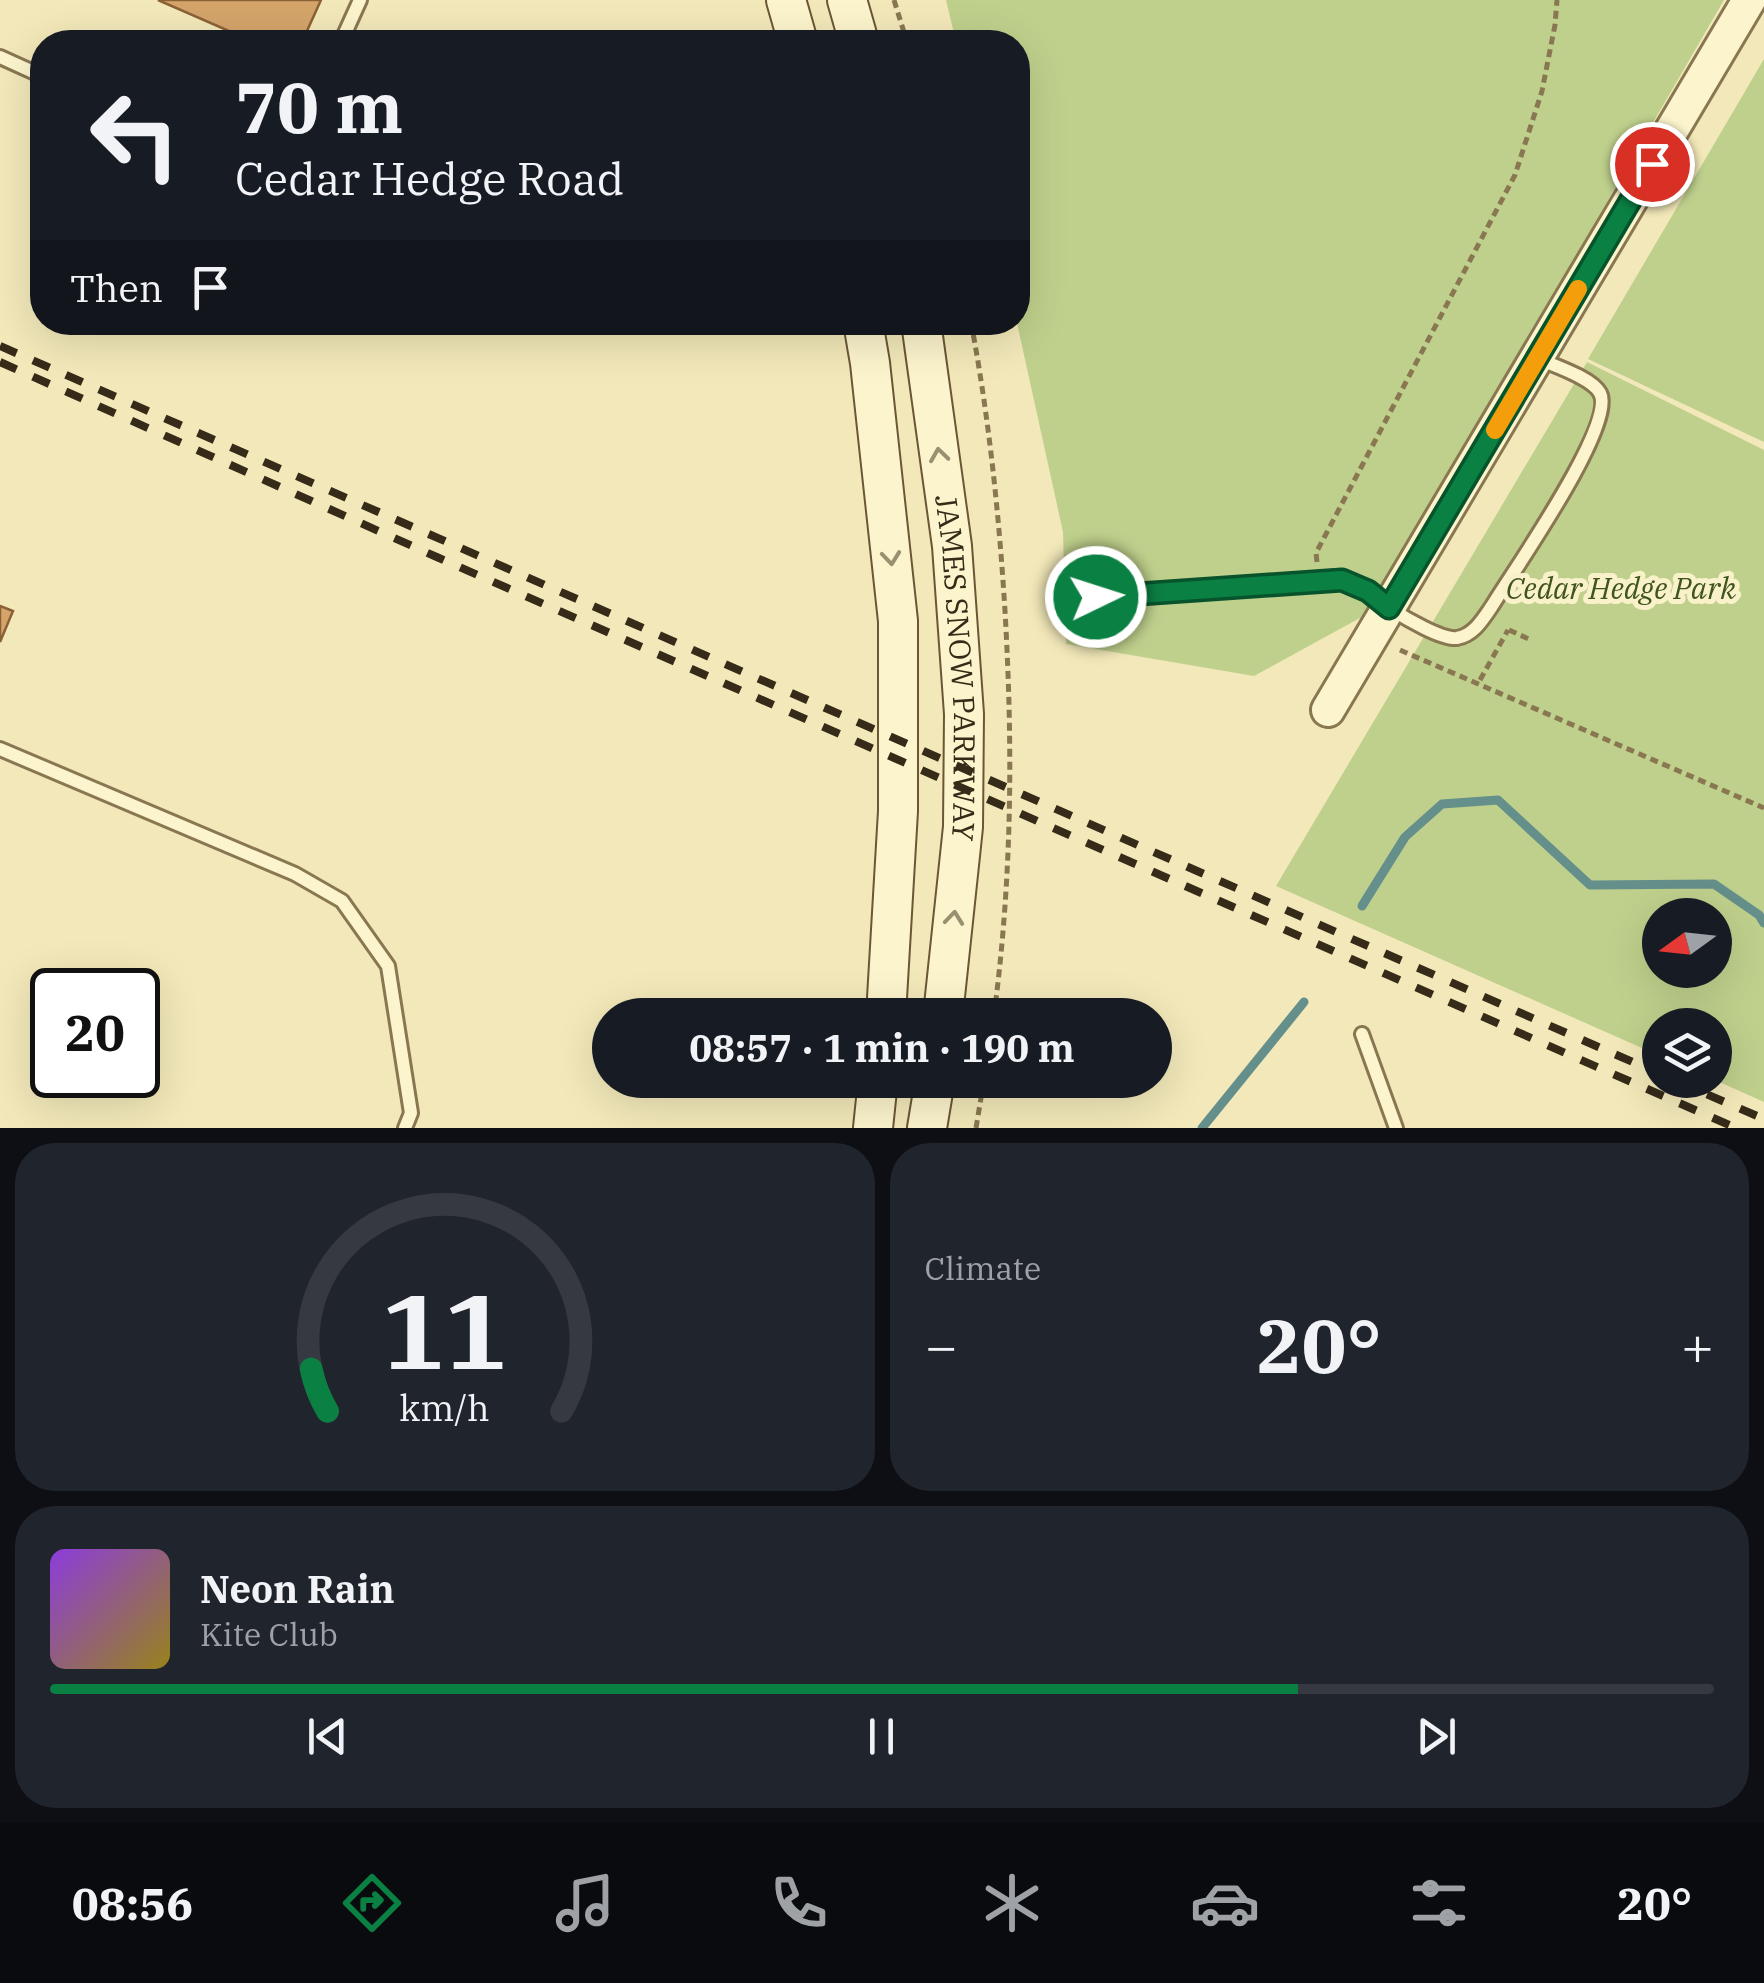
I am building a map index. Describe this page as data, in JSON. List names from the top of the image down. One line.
{"streets":{"main road":["JAMES SNOW PARKWAY"]},"parks":["Cedar Hedge Park"],"north":"left","page":{"turn":["70 m","Cedar Hedge Road"],"then":"Then","limit":"20","trip":"08:57 · 1 min · 190 m","tile":"Climate","heat":["−","20°","+"],"song":["Neon Rain","Kite Club"],"tabs":["08:56","20°"],"gauge":["11","km/h"]}}
